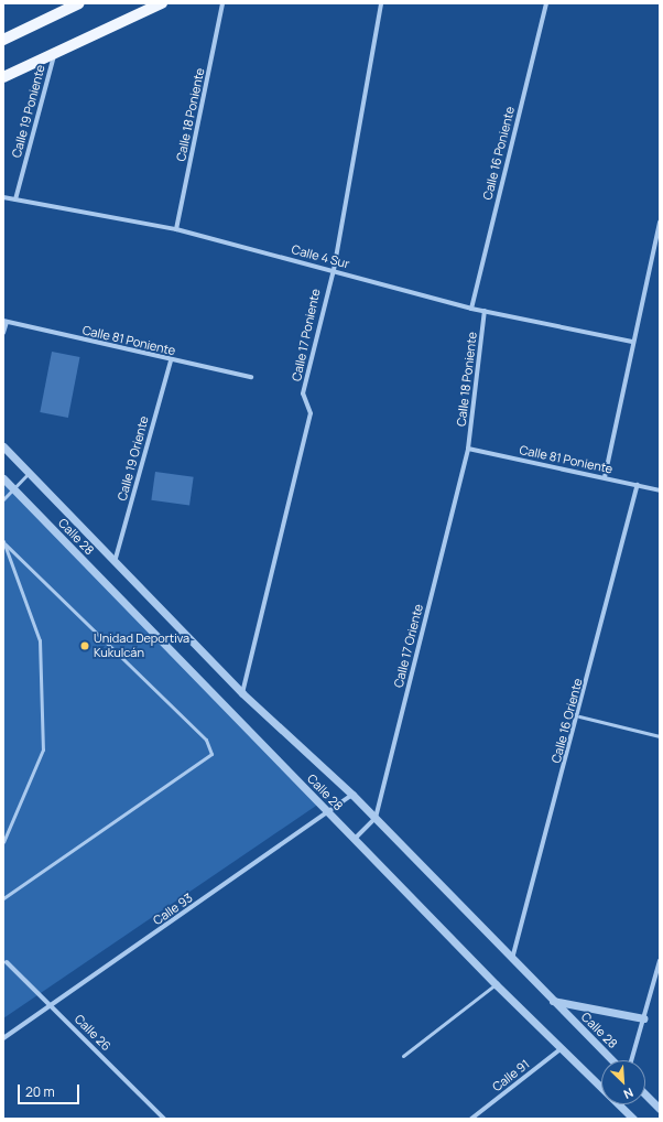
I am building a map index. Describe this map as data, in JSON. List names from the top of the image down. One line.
{"streets":{"street":["Calle 19 Poniente","Calle 18 Poniente","Calle 16 Poniente","Calle 4 Sur","Calle 17 Poniente","Calle 81 Poniente","Calle 19 Oriente","Calle 28","Calle 17 Oriente","Calle 16 Oriente","Calle 93","Calle 26","Calle 91"]},"crossings":[["Calle 19 Poniente","Calle 4 Sur"],["Calle 18 Poniente","Calle 4 Sur"],["Calle 18 Poniente","Calle 81 Poniente"],["Calle 18 Poniente","Calle 17 Oriente"],["Calle 16 Poniente","Calle 4 Sur"],["Calle 4 Sur","Calle 17 Poniente"],["Calle 17 Poniente","Calle 28"],["Calle 81 Poniente","Calle 19 Oriente"],["Calle 81 Poniente","Calle 17 Oriente"],["Calle 81 Poniente","Calle 16 Oriente"],["Calle 19 Oriente","Calle 28"],["Calle 28","Calle 17 Oriente"],["Calle 28","Calle 16 Oriente"],["Calle 28","Calle 93"],["Calle 28","Calle 91"],["Calle 93","Calle 26"]],"places":["Unidad Deportiva Kukulcán"],"scale_bar":"20 m","north":"bottom right"}
